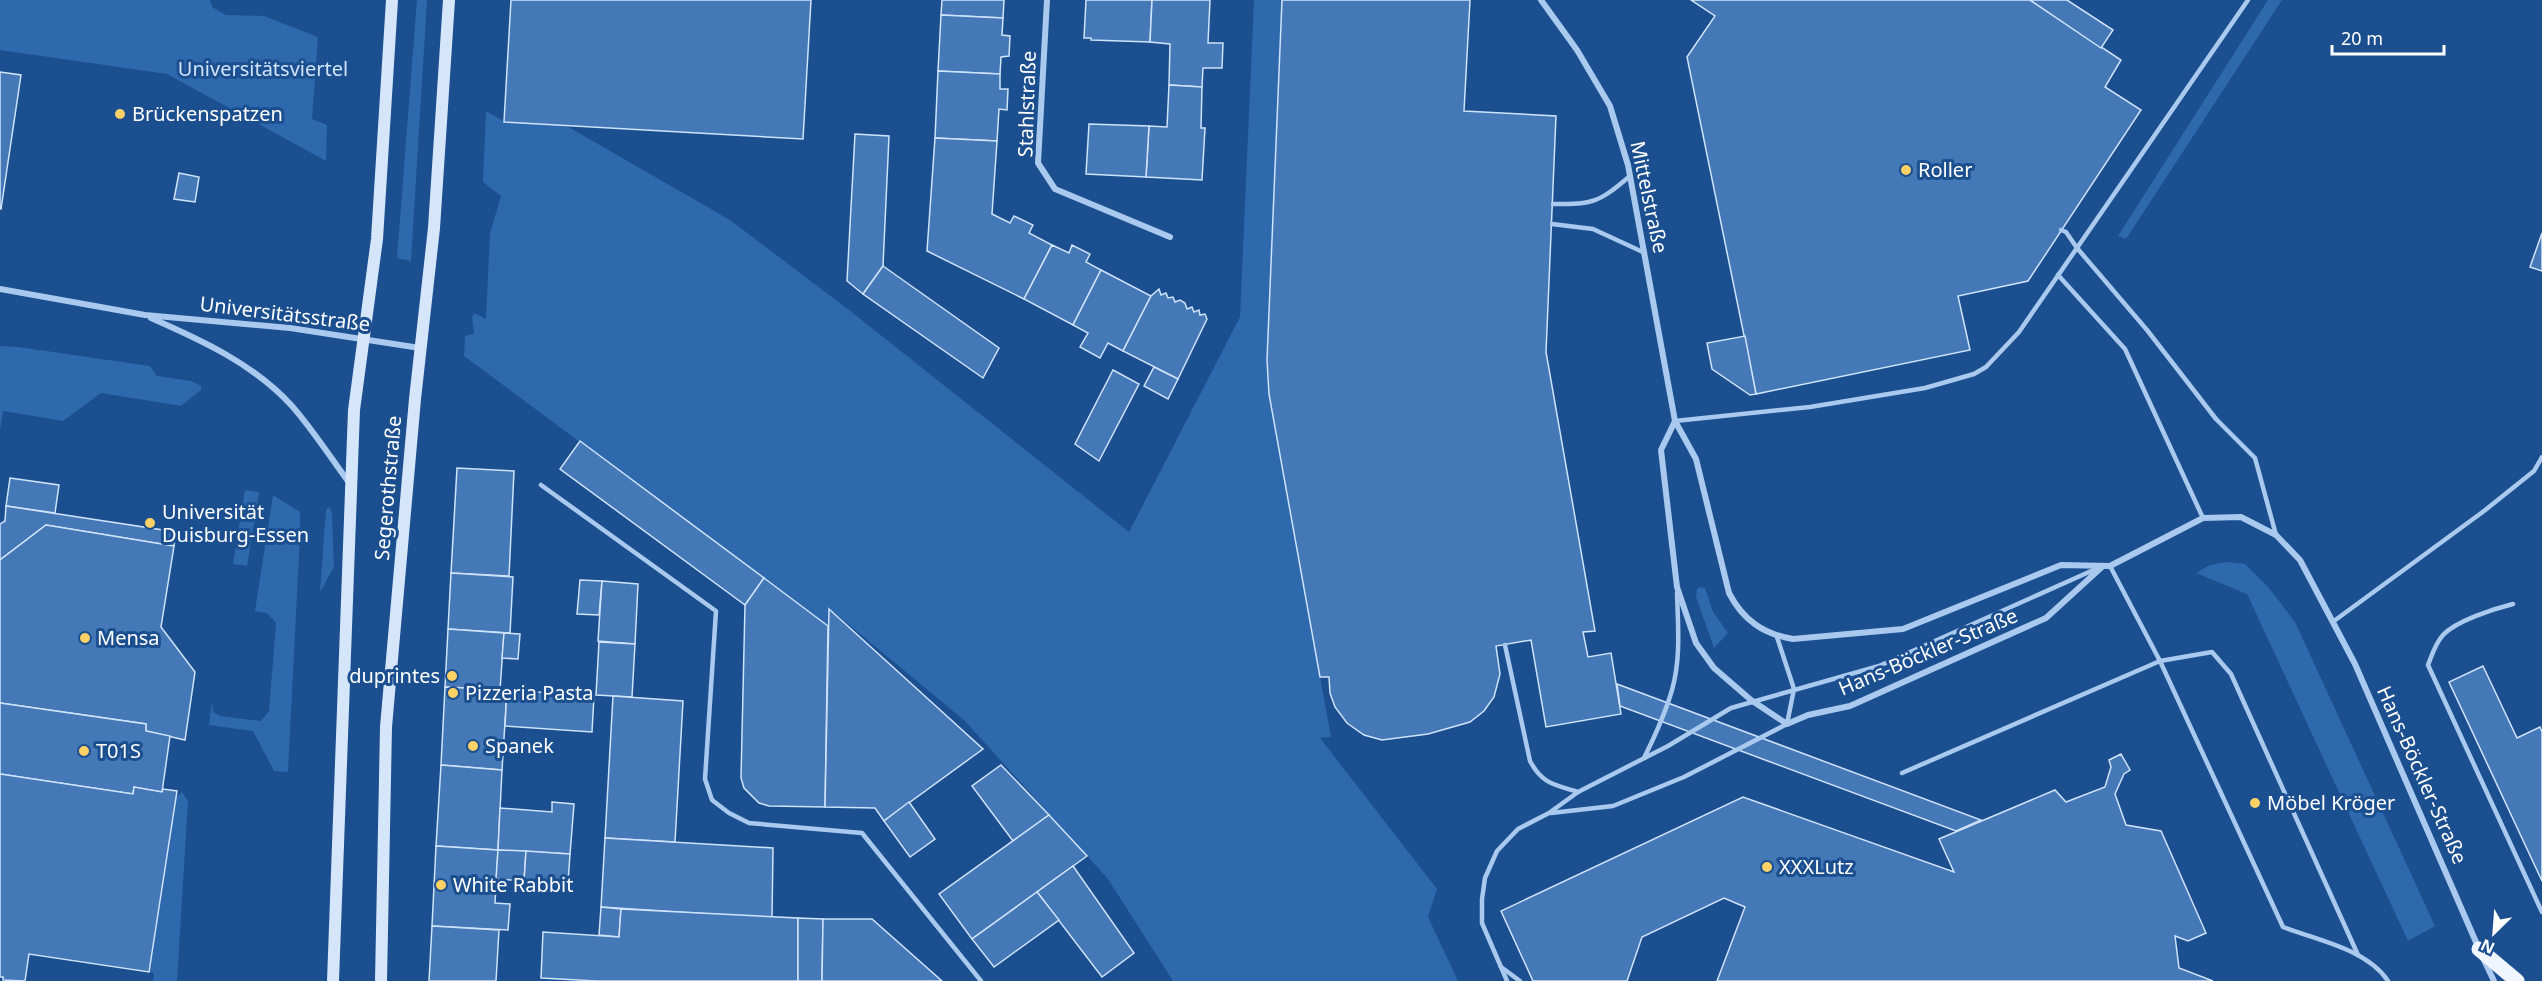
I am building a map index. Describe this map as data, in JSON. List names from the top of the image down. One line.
{"streets":{"main road":["Segerothstraße"],"street":["Stahlstraße","Mittelstraße","Universitätsstraße","Hans-Böckler-Straße"]},"crossings":[["Mittelstraße","Hans-Böckler-Straße"],["Universitätsstraße","Segerothstraße"]],"parks":["Universitätsviertel"],"places":["Brückenspatzen","Roller","Universität Duisburg-Essen","Mensa","duprintes","Pizzeria Pasta","Spanek","T01S","Möbel Kröger","XXXLutz","White Rabbit"],"scale_bar":"20 m","north":"bottom left"}
